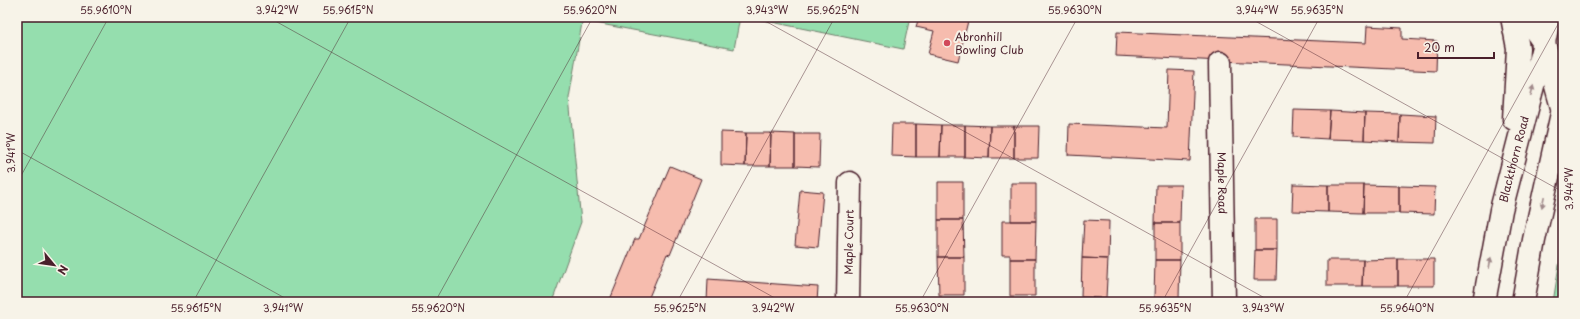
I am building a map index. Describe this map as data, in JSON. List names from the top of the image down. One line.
{"streets":{"street":["Blackthorn Road","Maple Road","Maple Court"]},"places":["Abronhill Bowling Club"],"scale_bar":"20 m","north":"bottom right","coordinates":["55.9610°N","3.942°W","55.9615°N","55.9620°N","3.943°W","55.9625°N","55.9630°N","3.944°W","55.9635°N","3.941°W","55.9640°N"]}
